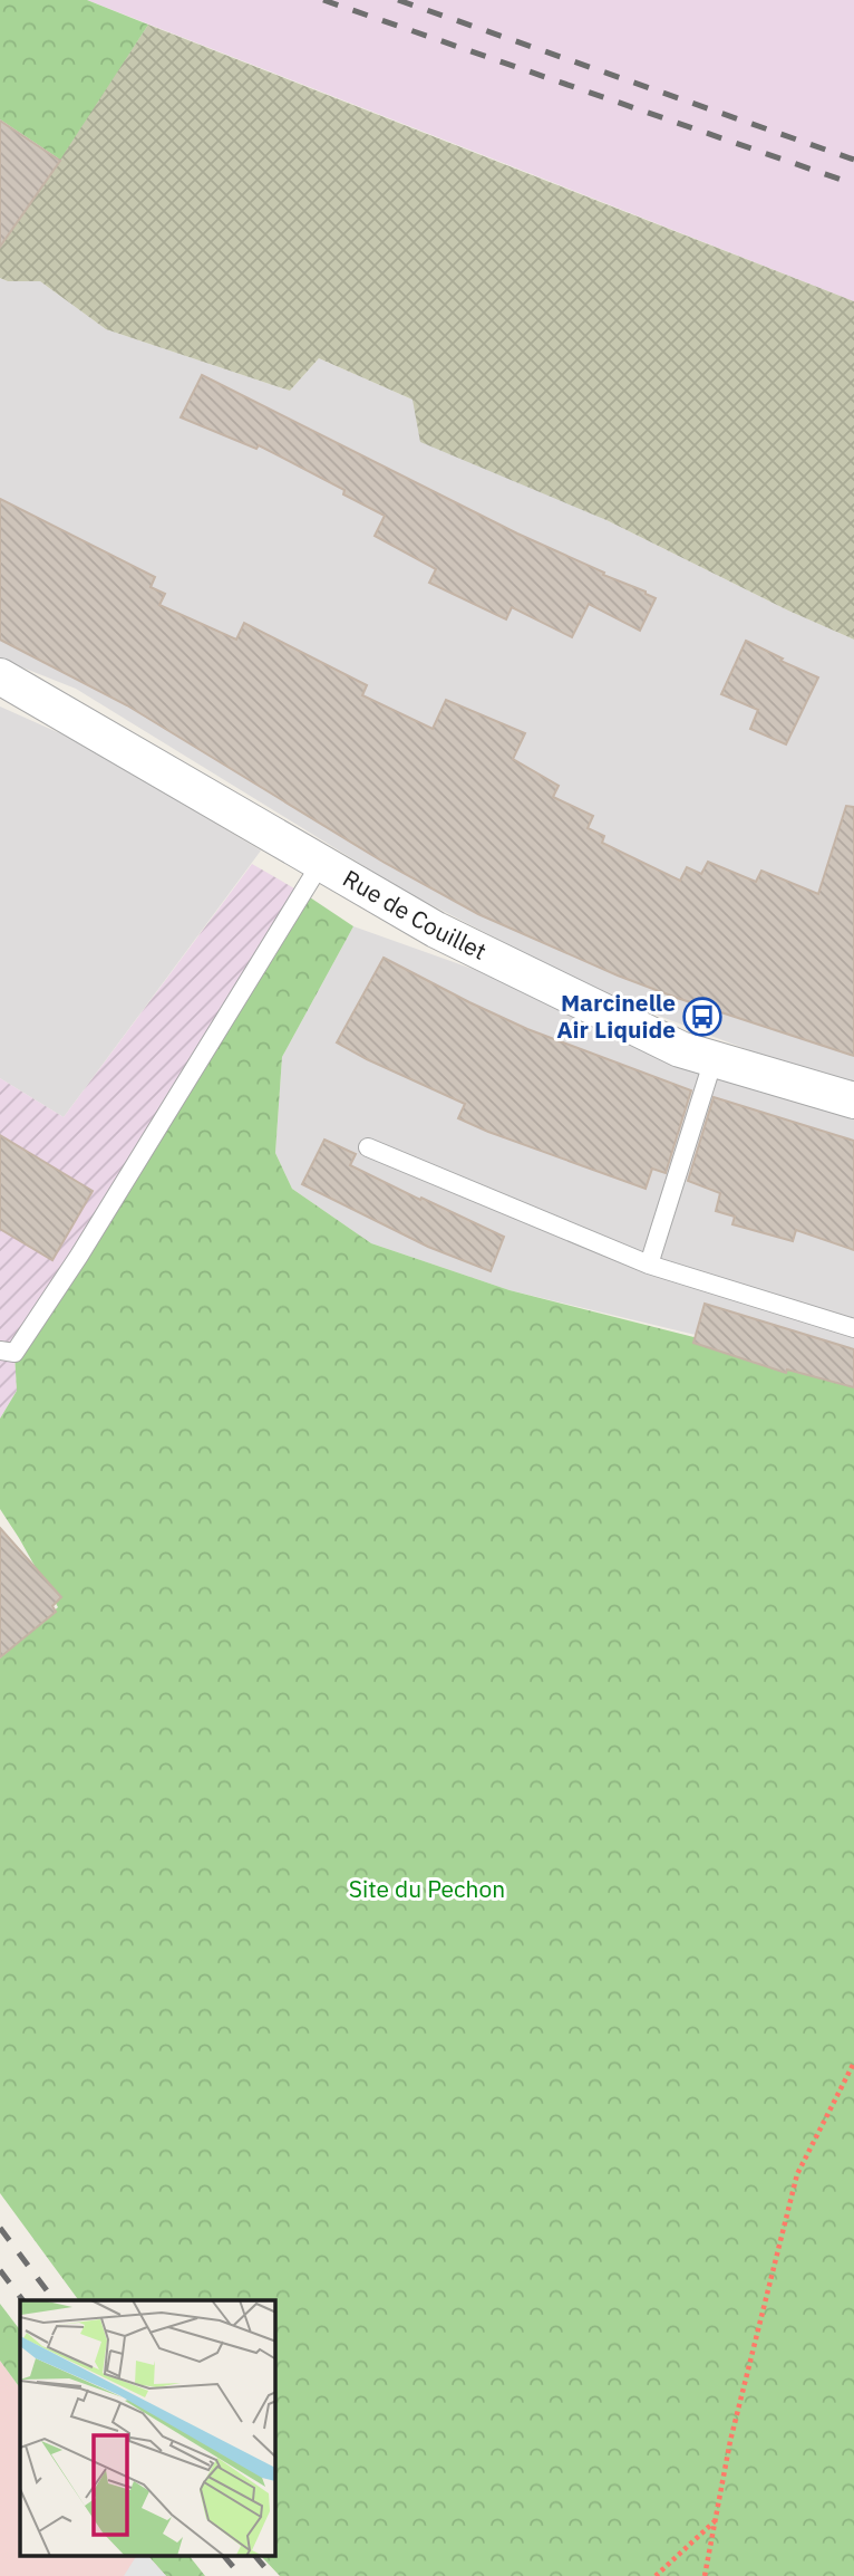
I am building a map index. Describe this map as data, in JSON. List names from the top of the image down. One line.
{"streets":{"street":["Rue de Couillet"]},"parks":["Site du Pechon"],"places":{"bus stop":["Marcinelle Air Liquide"]}}
